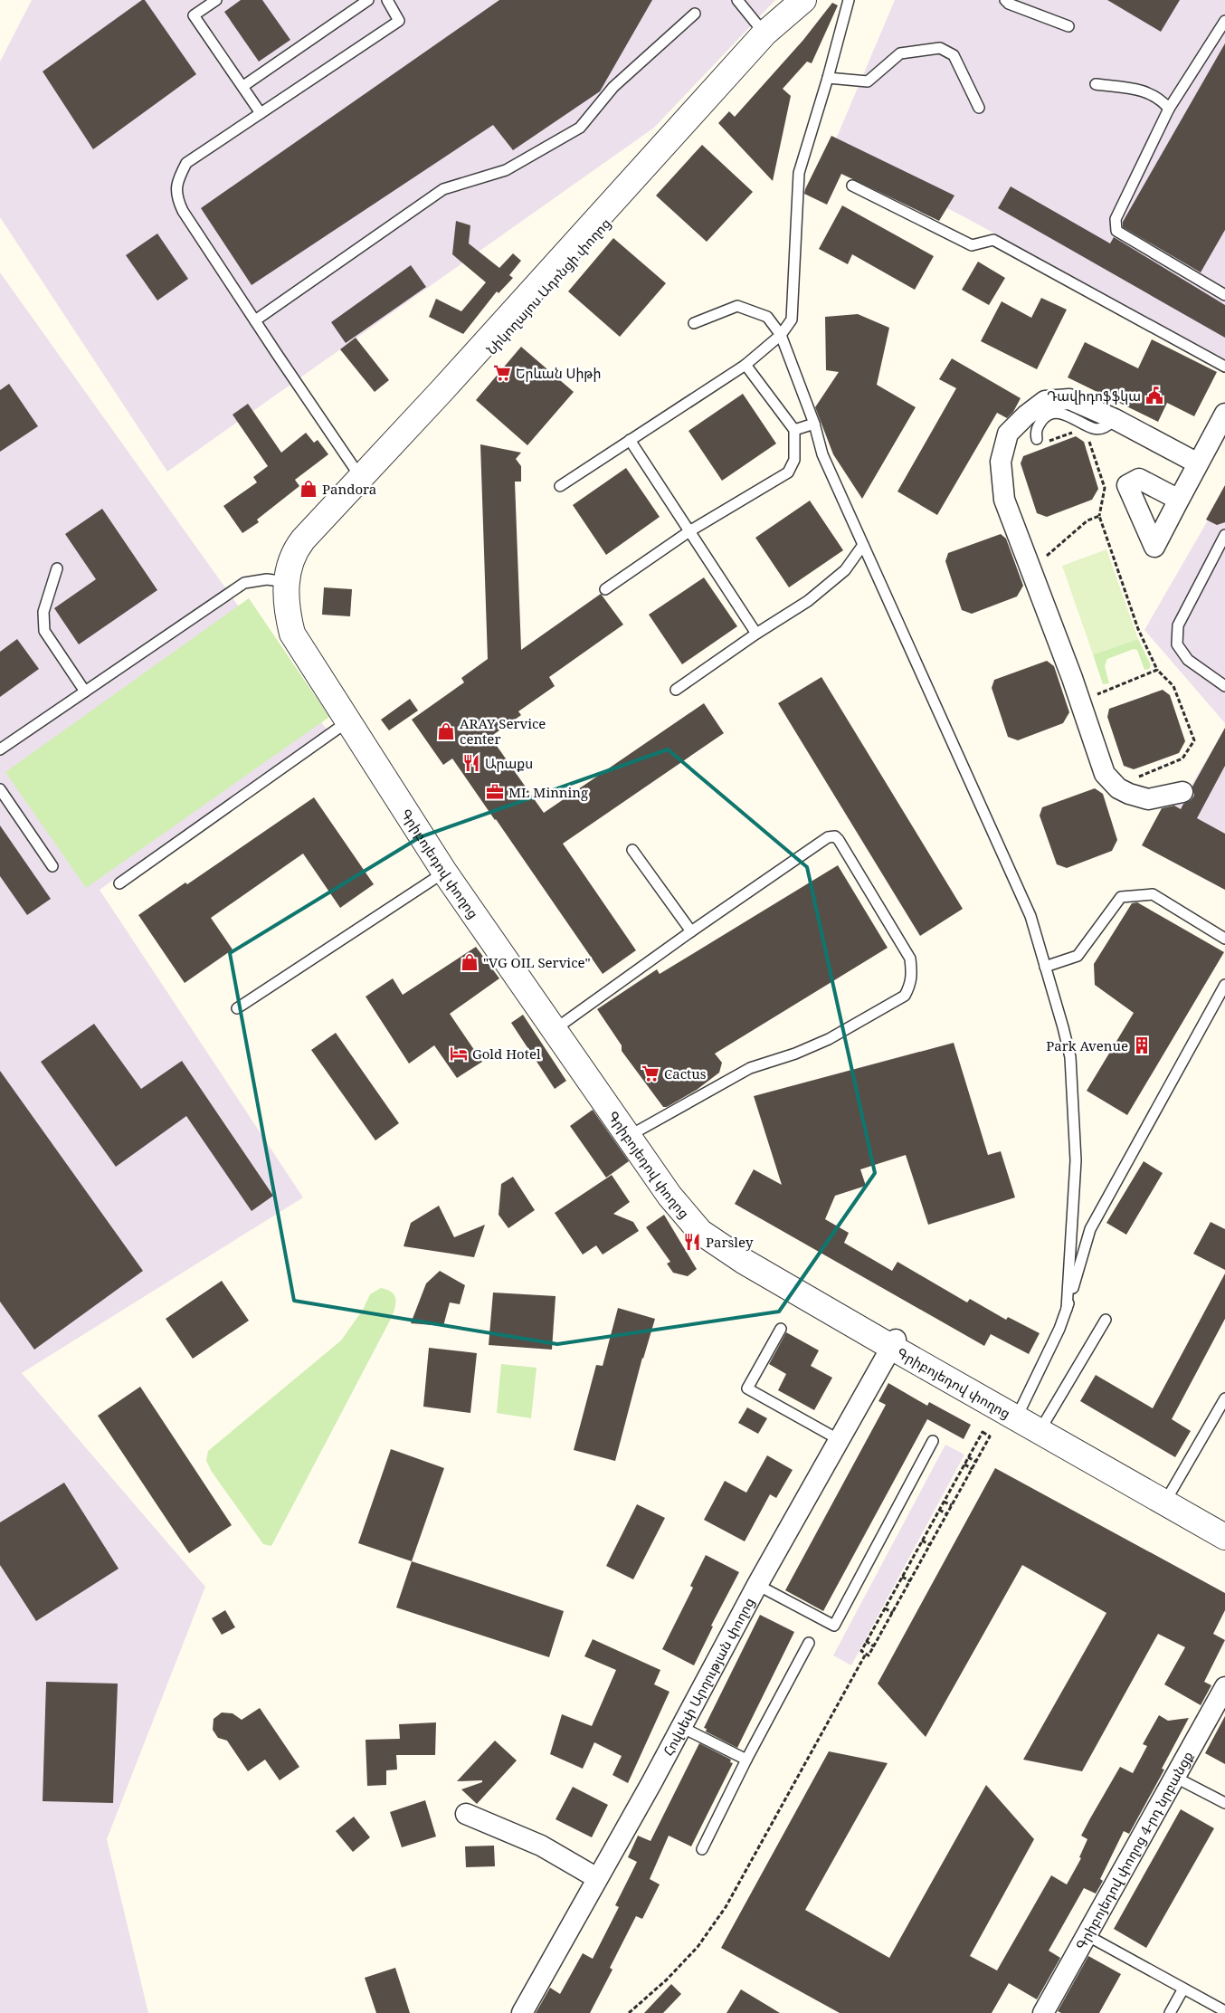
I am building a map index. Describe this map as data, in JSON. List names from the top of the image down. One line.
{"streets":{"street":["Նիկողայոս Ադոնցի փողոց","Գրիբոյեդով փողոց","Հովսեփ Արղության փողոց","Գրիբոյեդով փողոց 4-րդ նրբանցք"]},"crossings":[["Նիկողայոս Ադոնցի փողոց","Գրիբոյեդով փողոց"],["Գրիբոյեդով փողոց","Հովսեփ Արղության փողոց"]],"places":{"supermarket":["Երևան Սիթի","Cactus"],"public building":["Դավիդոֆֆկա"],"shop":["Pandora","ARAY Service center","\"VG OIL Service\""],"restaurant":["Արաքս","Parsley"],"office":["ML Minning"],"building":["Park Avenue"],"hotel":["Gold Hotel"]}}
